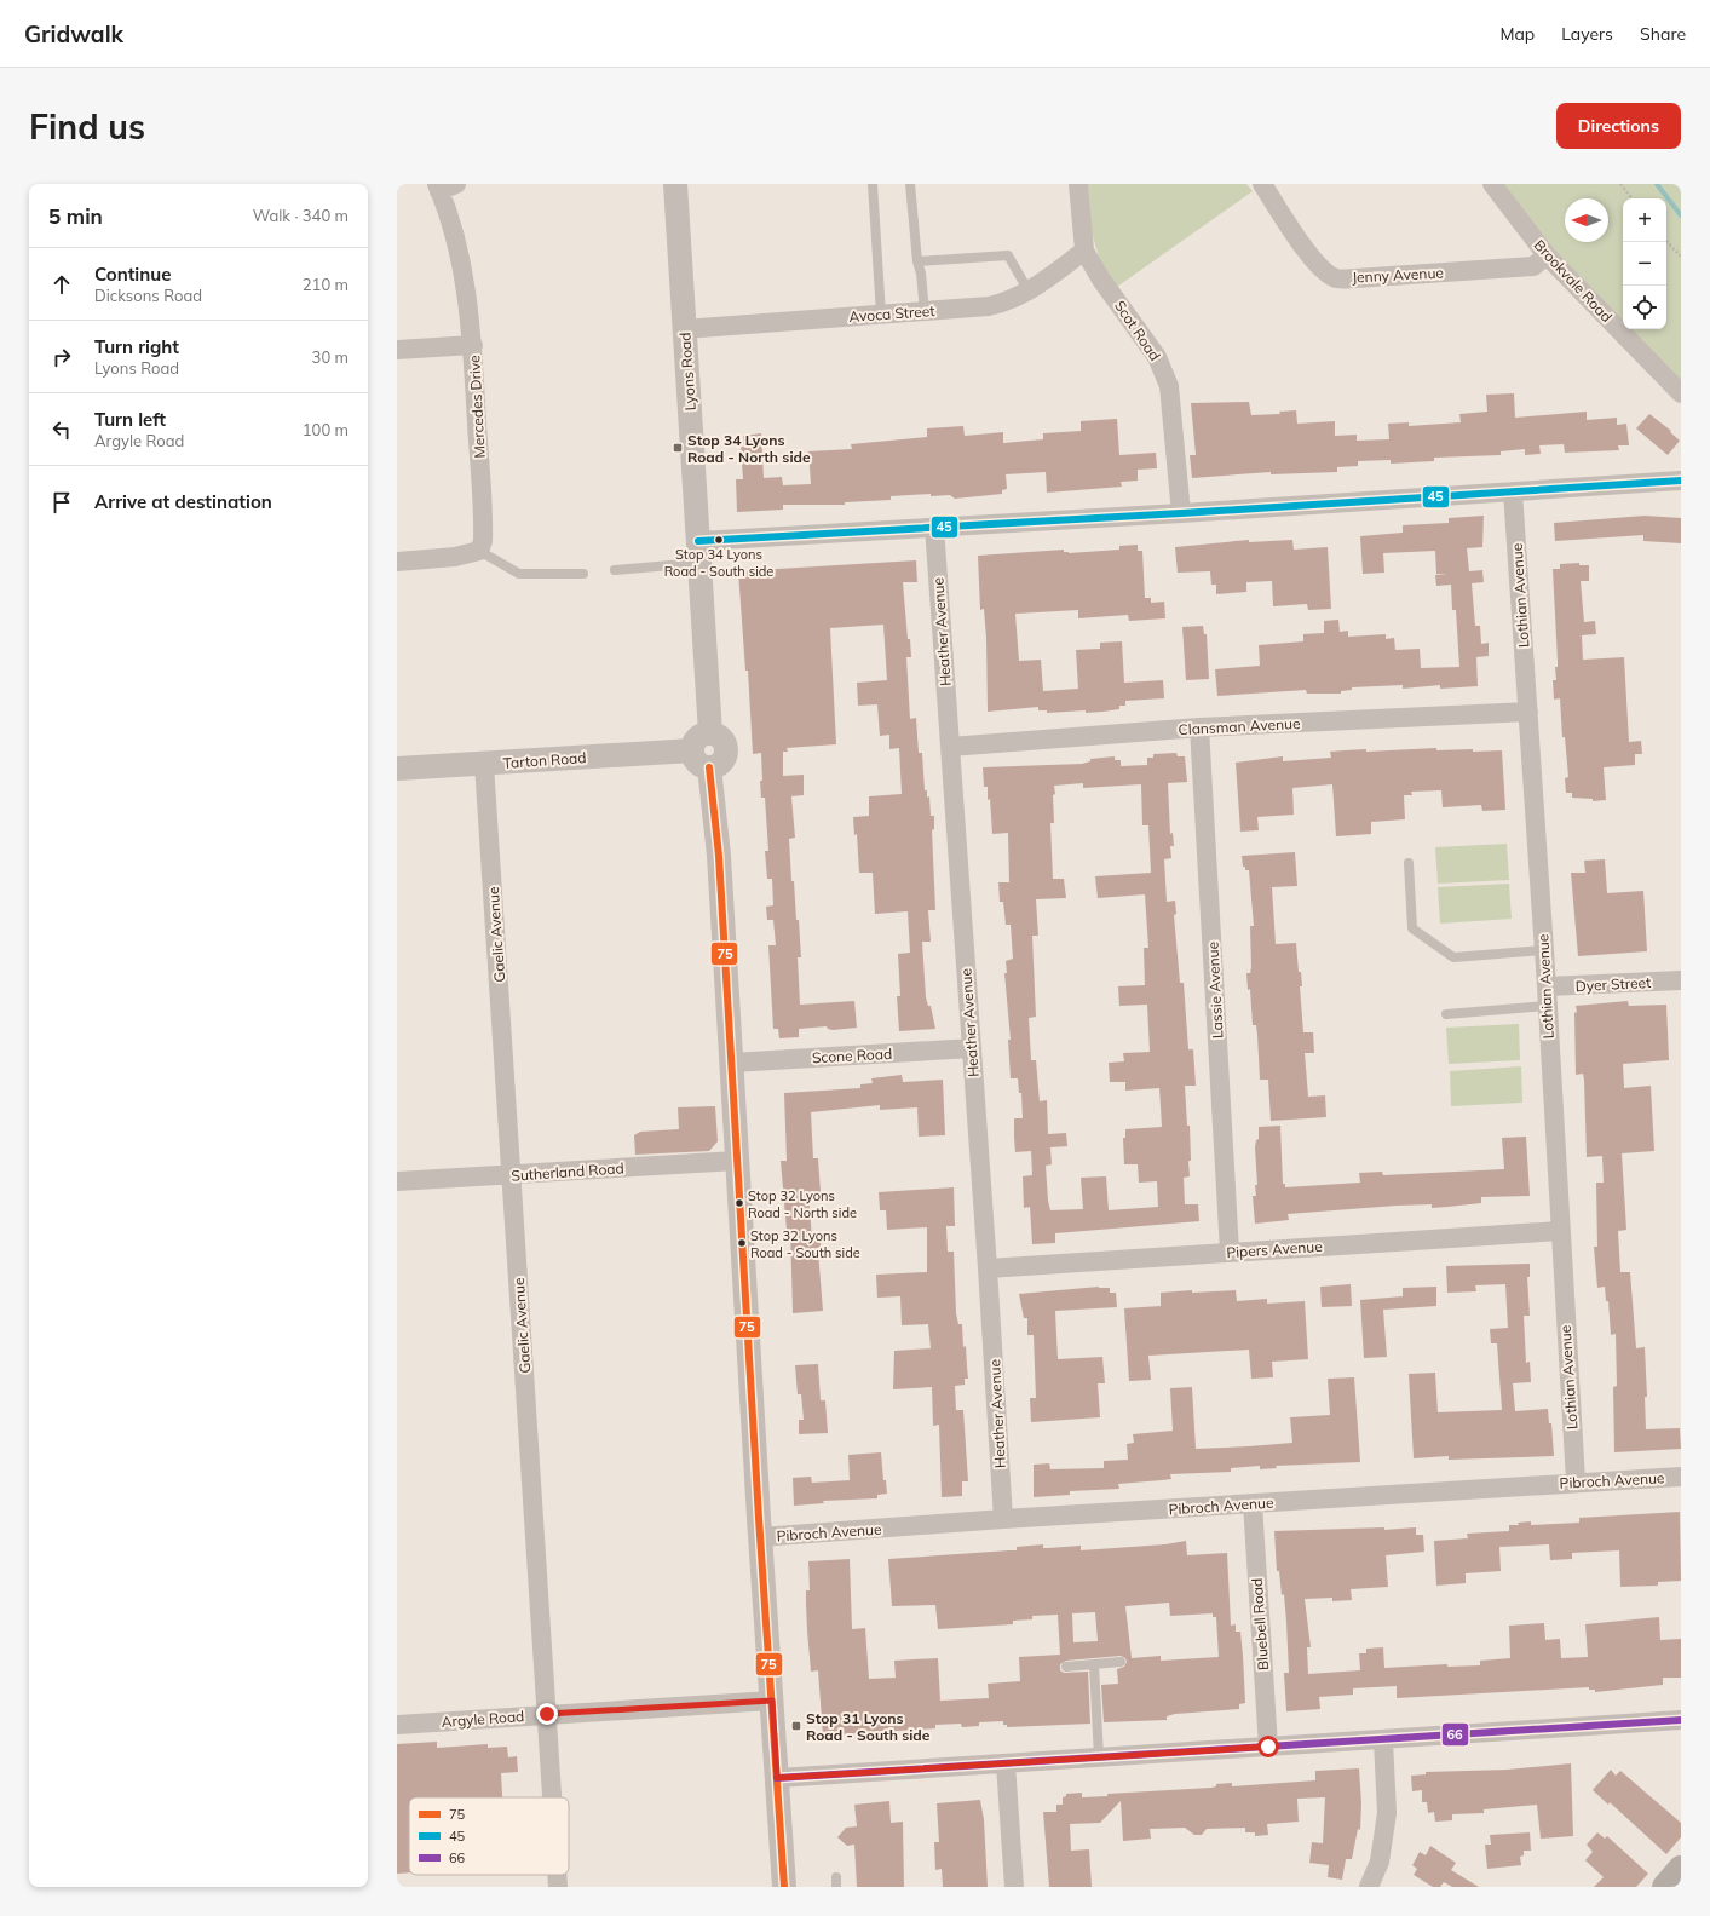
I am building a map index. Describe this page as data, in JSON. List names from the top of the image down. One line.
{"streets":{"street":["Jenny Avenue","Brookvale Road","Avoca Street","Scot Road","Lyons Road","Mercedes Drive","Lothian Avenue","Heather Avenue","Clansman Avenue","Tarton Road","Gaelic Avenue","Dyer Street","Lassie Avenue","Scone Road","Sutherland Road","Pipers Avenue","Pibroch Avenue","Bluebell Road","Argyle Road"]},"crossings":[["Jenny Avenue","Brookvale Road"],["Avoca Street","Scot Road"],["Avoca Street","Lyons Road"],["Lyons Road","Tarton Road"],["Lothian Avenue","Clansman Avenue"],["Lothian Avenue","Dyer Street"],["Lothian Avenue","Pipers Avenue"],["Lothian Avenue","Pibroch Avenue"],["Heather Avenue","Clansman Avenue"],["Heather Avenue","Scone Road"],["Heather Avenue","Pipers Avenue"],["Heather Avenue","Pibroch Avenue"],["Clansman Avenue","Lassie Avenue"],["Tarton Road","Gaelic Avenue"],["Gaelic Avenue","Sutherland Road"],["Gaelic Avenue","Argyle Road"],["Lassie Avenue","Pipers Avenue"],["Pibroch Avenue","Bluebell Road"]],"places":{"transit":["Stop 34 Lyons Road - North side","Stop 31 Lyons Road - South side"],"other":["Stop 34 Lyons Road - South side","Stop 32 Lyons Road - North side","Stop 32 Lyons Road - South side"]},"lines":["transit line 45","transit line 75","transit line 66"],"legend":["75","45","66"],"north":"left","page":{"header":"Gridwalk","nav":["Map","Layers","Share"],"buttons":"Directions","title":"Find us","heading":["5 min","Walk · 340 m"],"map_buttons":["+","−"],"list":[["Continue","Dicksons Road","210 m"],["Turn right","Lyons Road","30 m"],["Turn left","Argyle Road","100 m"],"Arrive at destination"]}}
